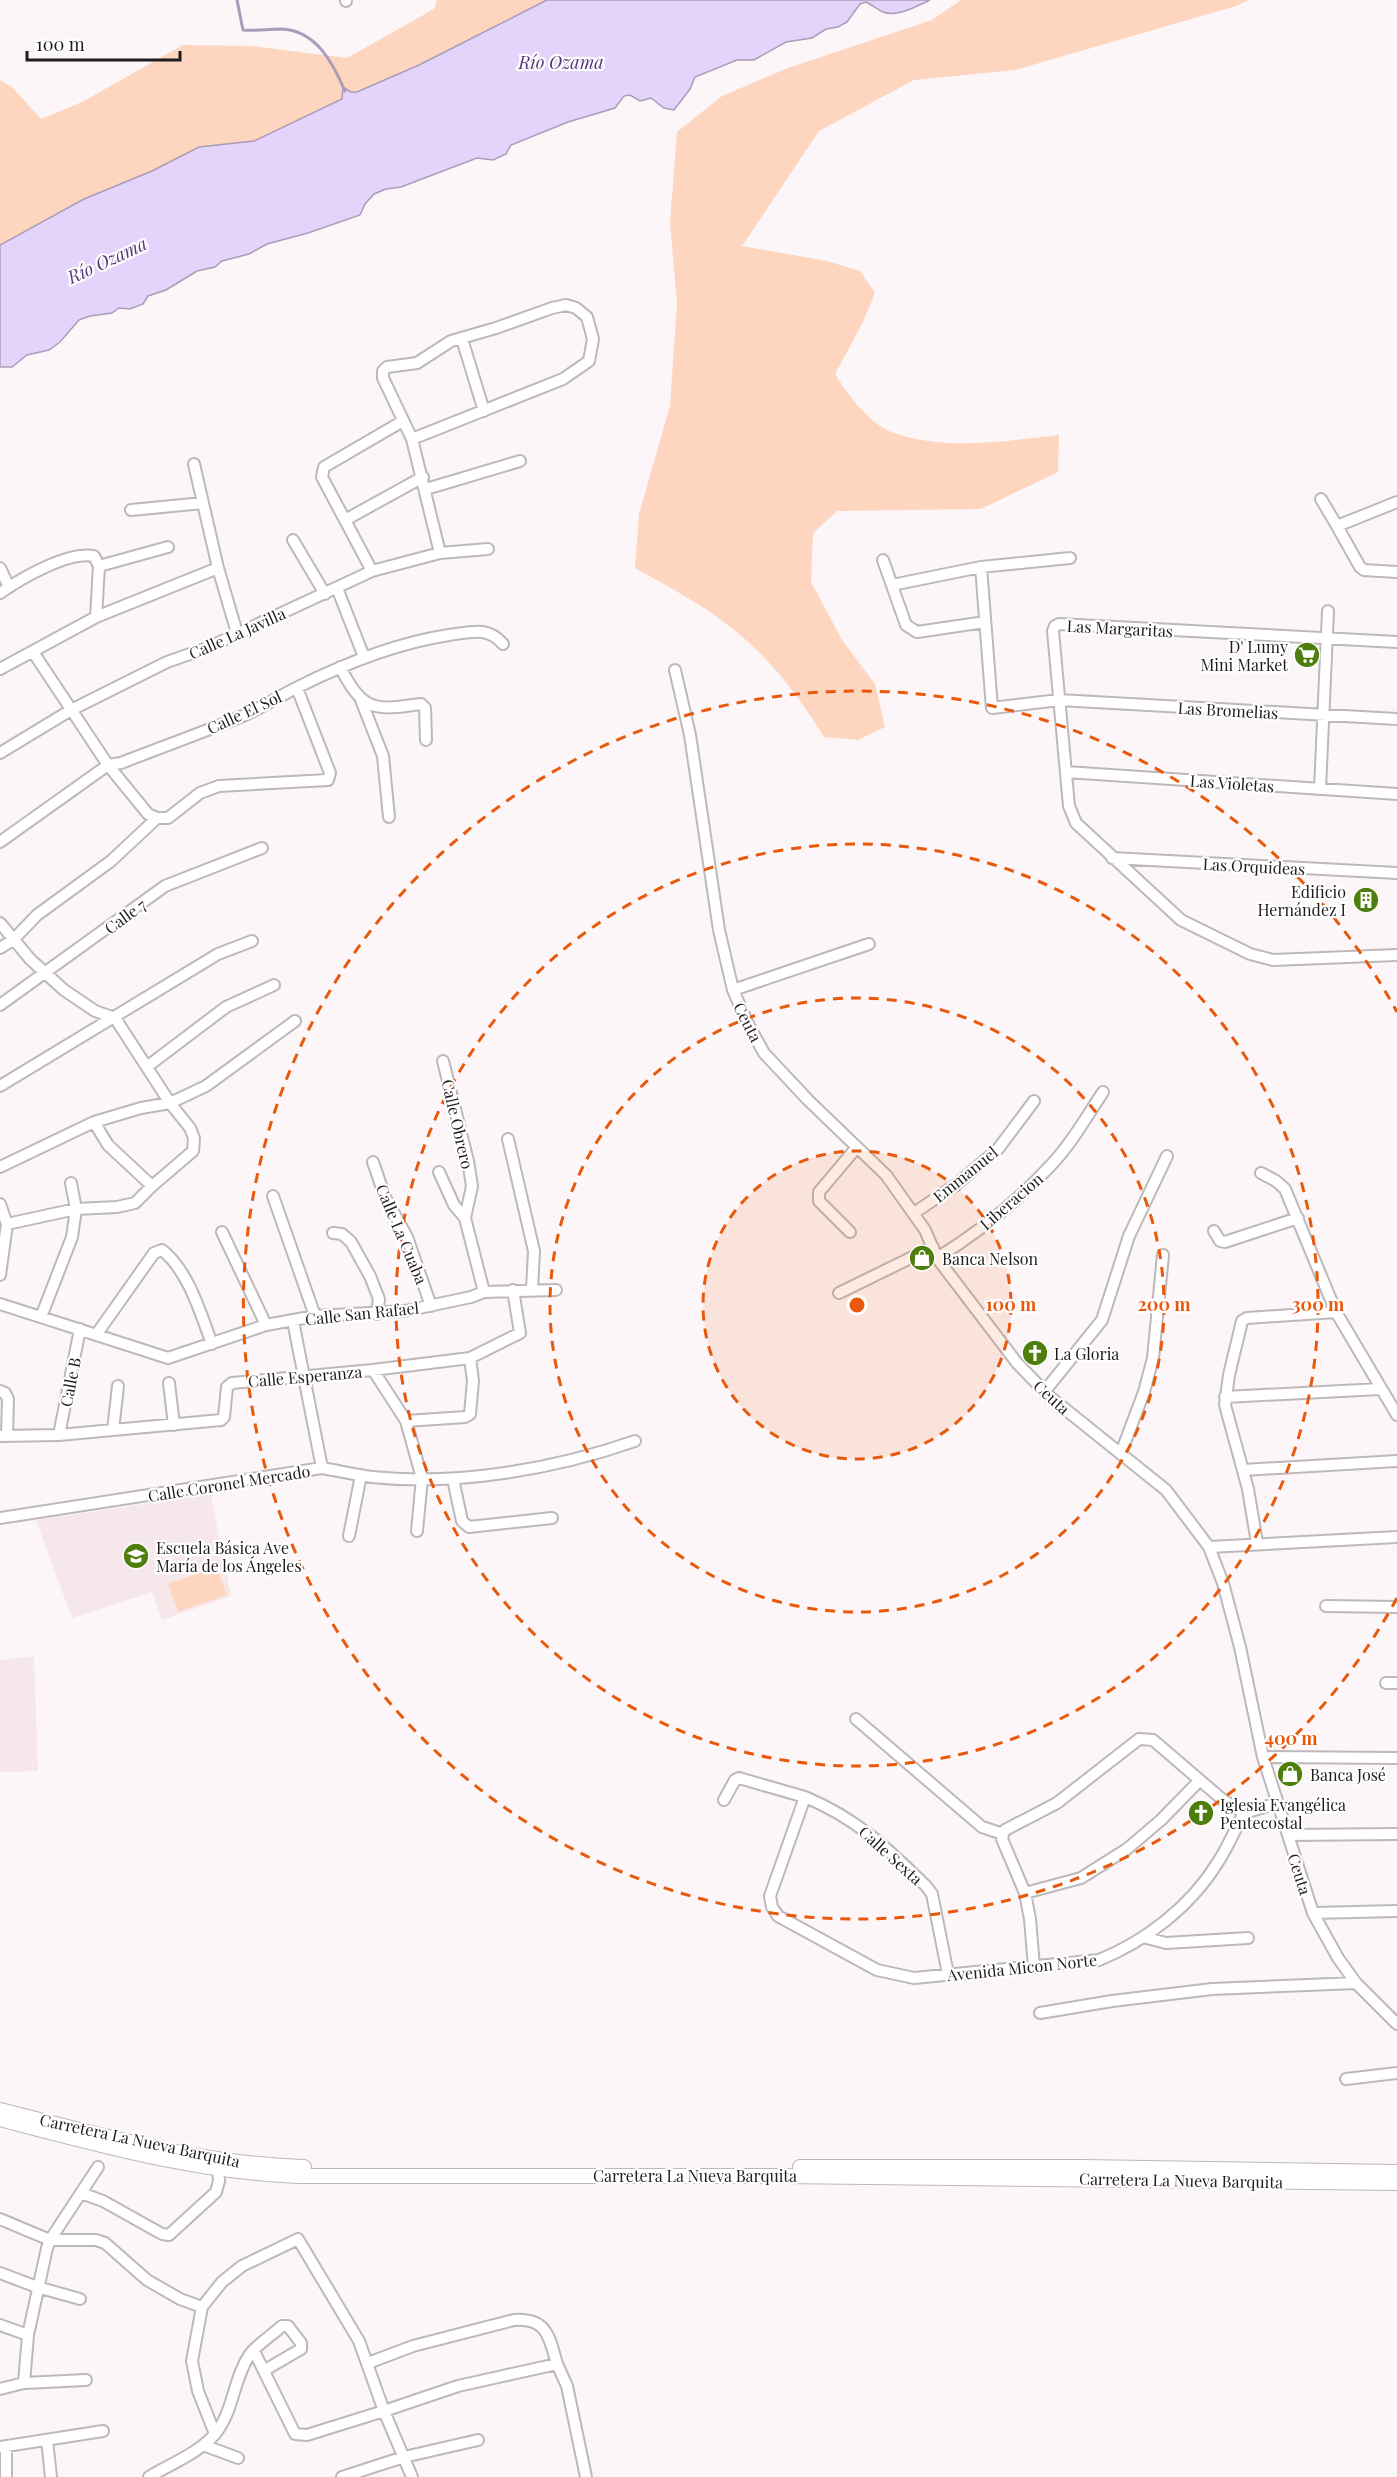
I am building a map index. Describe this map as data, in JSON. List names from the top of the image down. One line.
{"streets":{"street":["Las Margaritas","Calle La Javilla","Las Bromelias","Calle El Sol","Las Violetas","Las Orquideas","Calle 7","Ceuta","Calle Obrero","Emmanuel","Liberacion","Calle La Cuaba","Calle San Rafael","Calle Esperanza","Calle B","Calle Coronel Mercado","Calle Sexta","Avenida Micon Norte","Carretera La Nueva Barquita"]},"crossings":[["Las Margaritas","Las Bromelias"],["Ceuta","Emmanuel"],["Ceuta","Liberacion"],["Calle Obrero","Calle San Rafael"],["Calle La Cuaba","Calle San Rafael"],["Calle San Rafael","Calle Esperanza"],["Calle San Rafael","Calle B"],["Calle Esperanza","Calle B"],["Calle Sexta","Avenida Micon Norte"]],"water":["Río Ozama"],"places":{"supermarket":["D' Lumy Mini Market"],"building":["Edificio Hernández I"],"shop":["Banca Nelson","Banca José"],"church":["La Gloria","Iglesia Evangélica Pentecostal"],"school or university":["Escuela Básica Ave María de los Ángeles"]},"scale_bar":"100 m","rings":["100 m","200 m","300 m","400 m"]}
